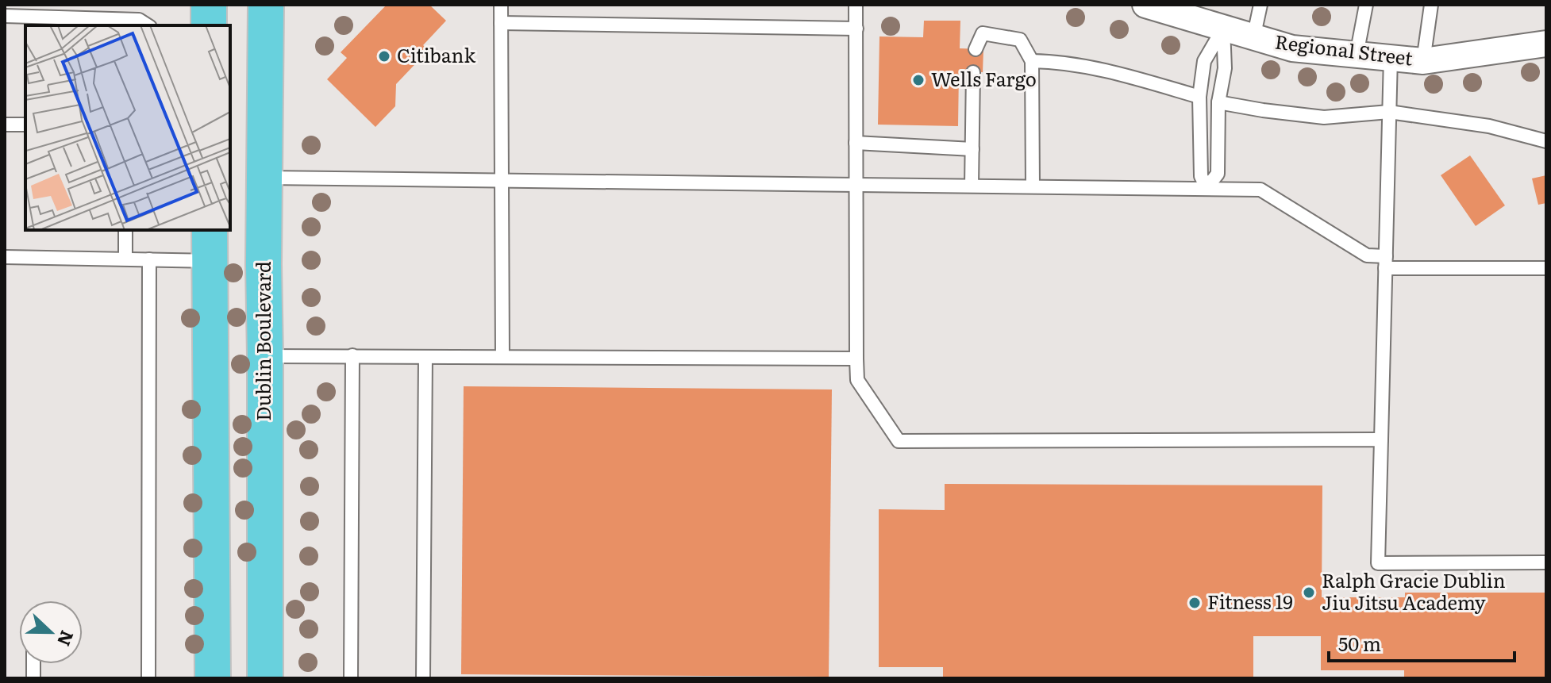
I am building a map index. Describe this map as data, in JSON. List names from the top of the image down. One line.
{"streets":{"main road":["Dublin Boulevard"],"street":["Regional Street"]},"places":["Citibank","Wells Fargo","Ralph Gracie Dublin Jiu Jitsu Academy","Fitness 19"],"scale_bar":"50 m","north":"right"}
